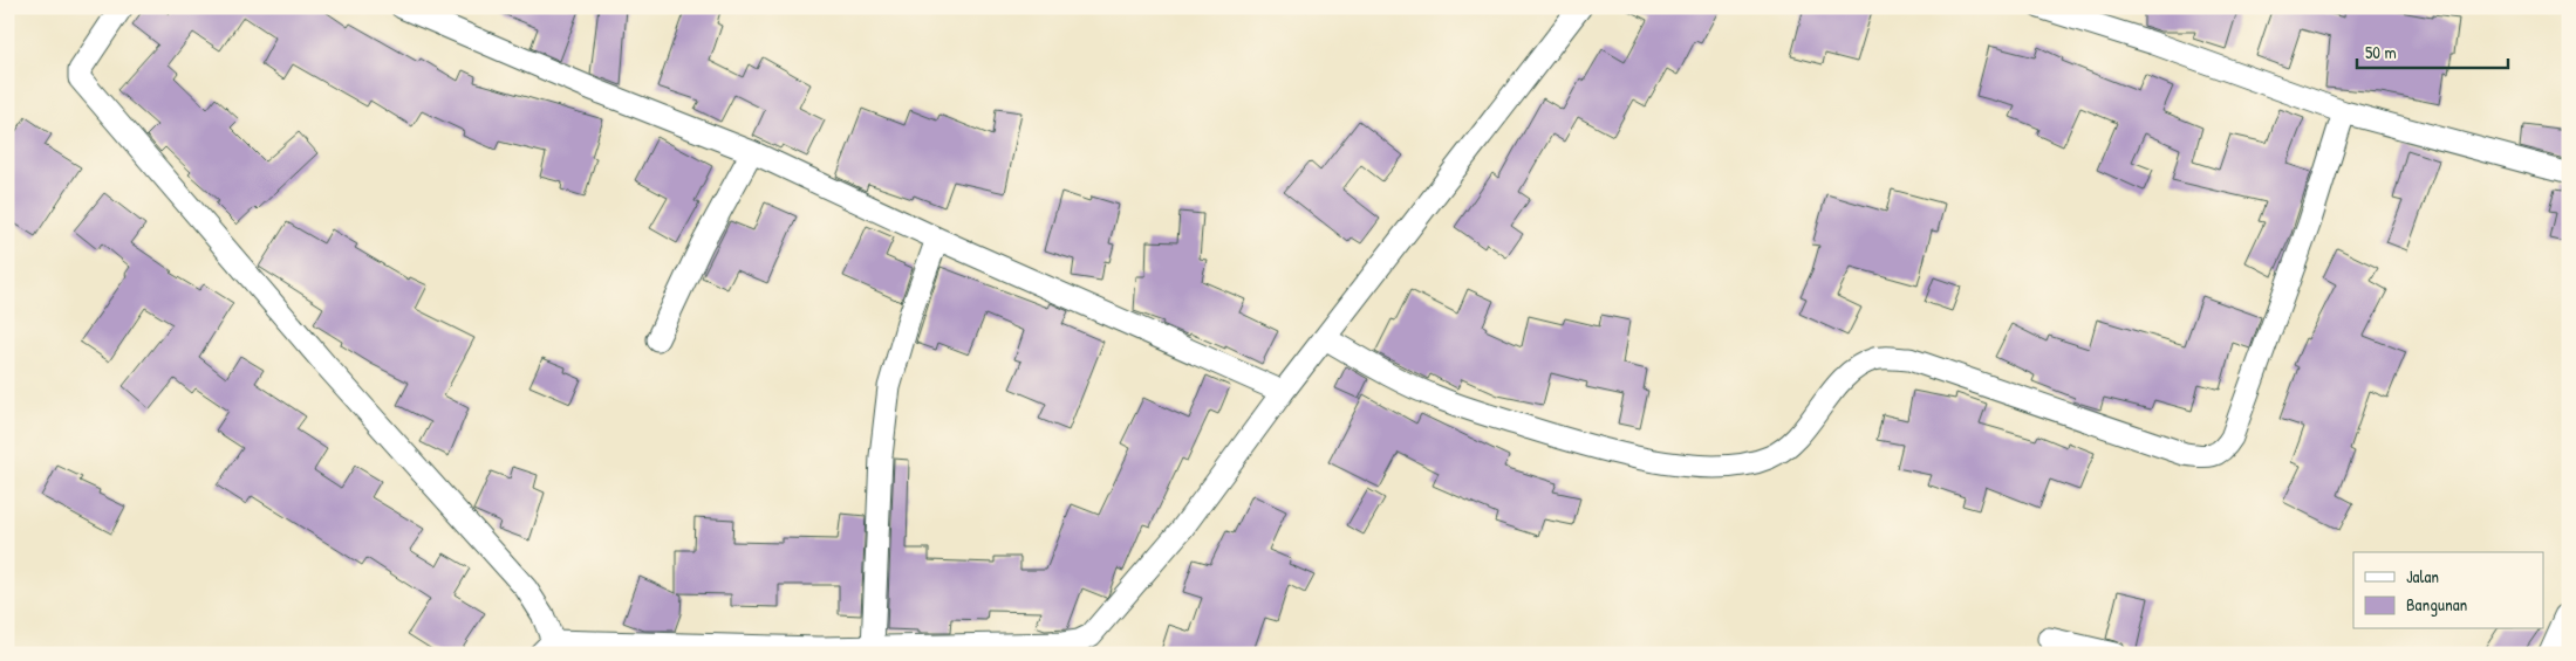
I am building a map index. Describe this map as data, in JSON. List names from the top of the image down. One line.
{"legend":["Jalan","Bangunan"],"scale_bar":"50 m"}
